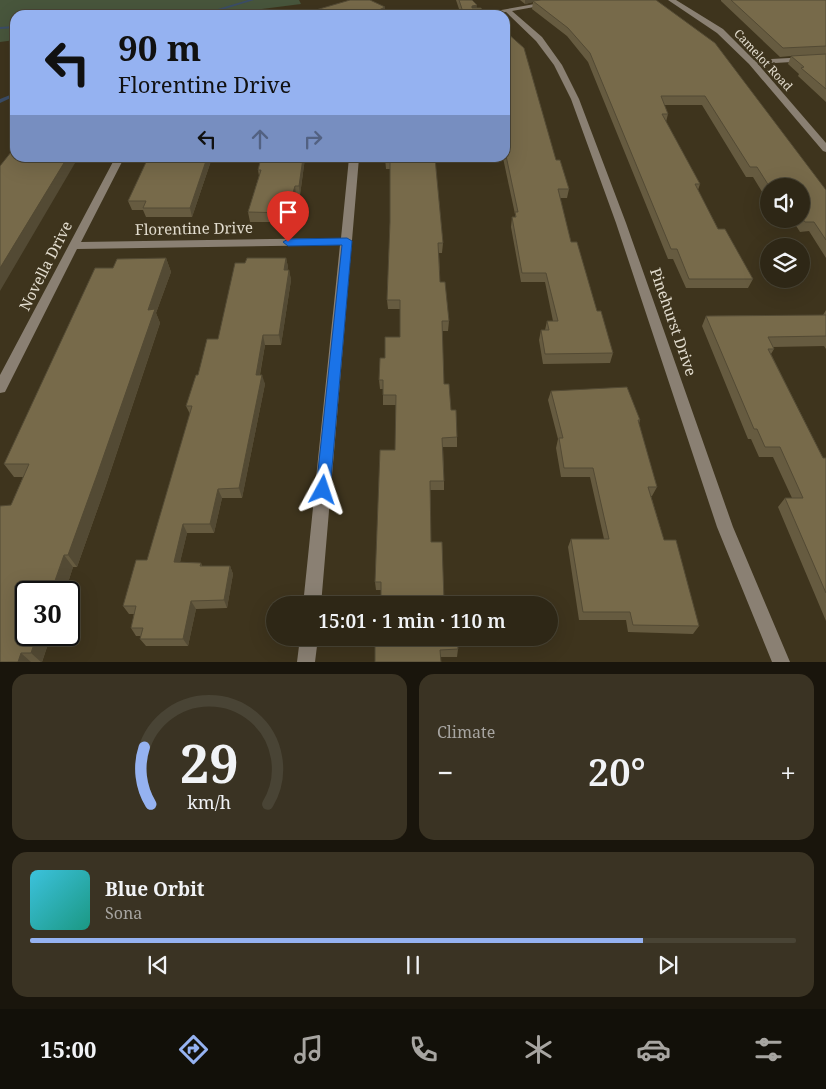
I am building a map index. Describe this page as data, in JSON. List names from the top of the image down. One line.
{"streets":{"street":["Camelot Road","Florentine Drive","Novella Drive","Pinehurst Drive"]},"crossings":[["Florentine Drive","Novella Drive"]],"page":{"turn":["90 m","Florentine Drive"],"limit":"30","trip":"15:01 · 1 min · 110 m","tile":"Climate","heat":["−","20°","+"],"song":["Blue Orbit","Sona"],"tabs":"15:00","gauge":["29","km/h"]}}
